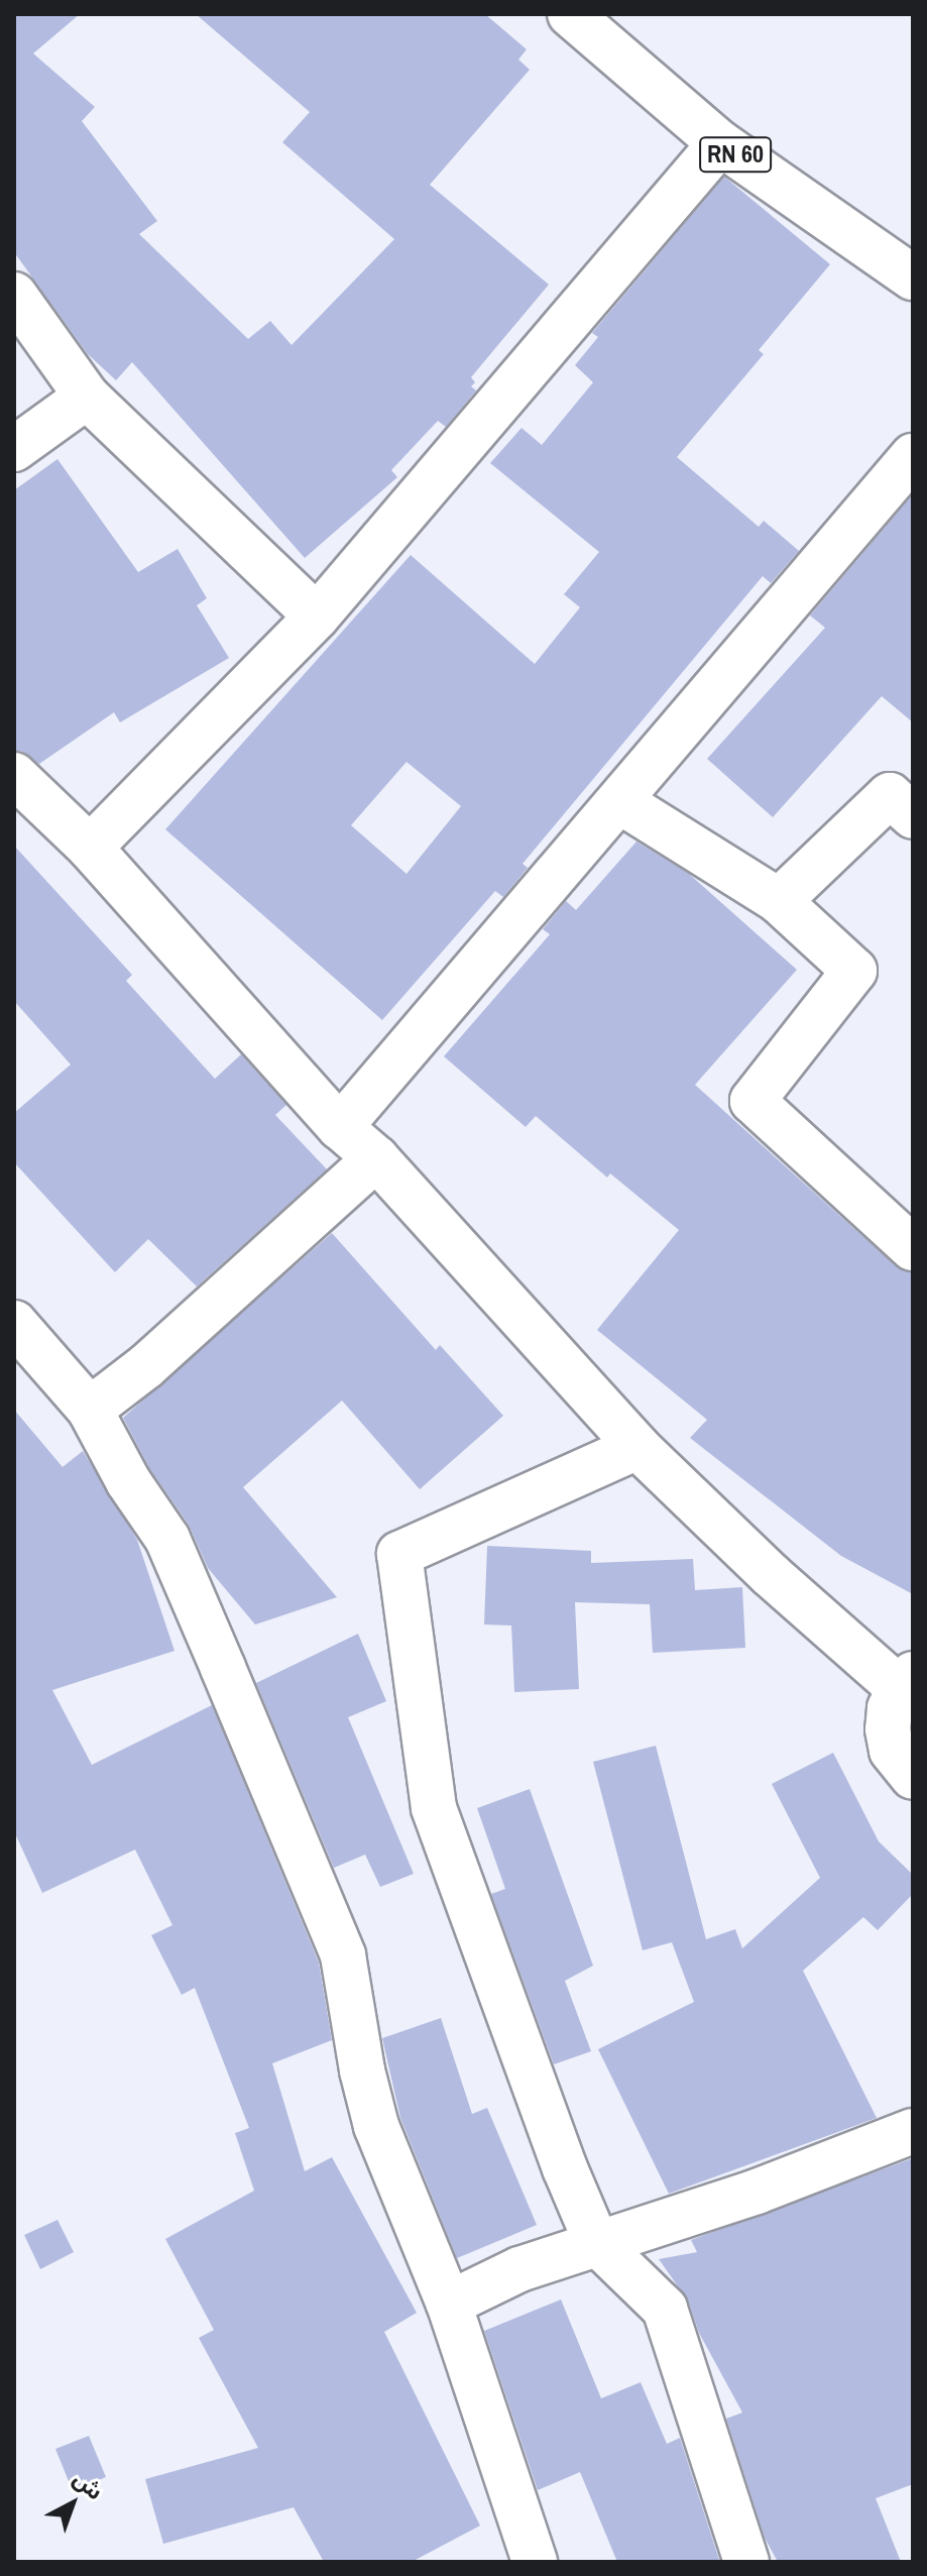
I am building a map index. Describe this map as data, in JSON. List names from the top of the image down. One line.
{"streets":{"street":["RN 60"]},"north":"top right"}
